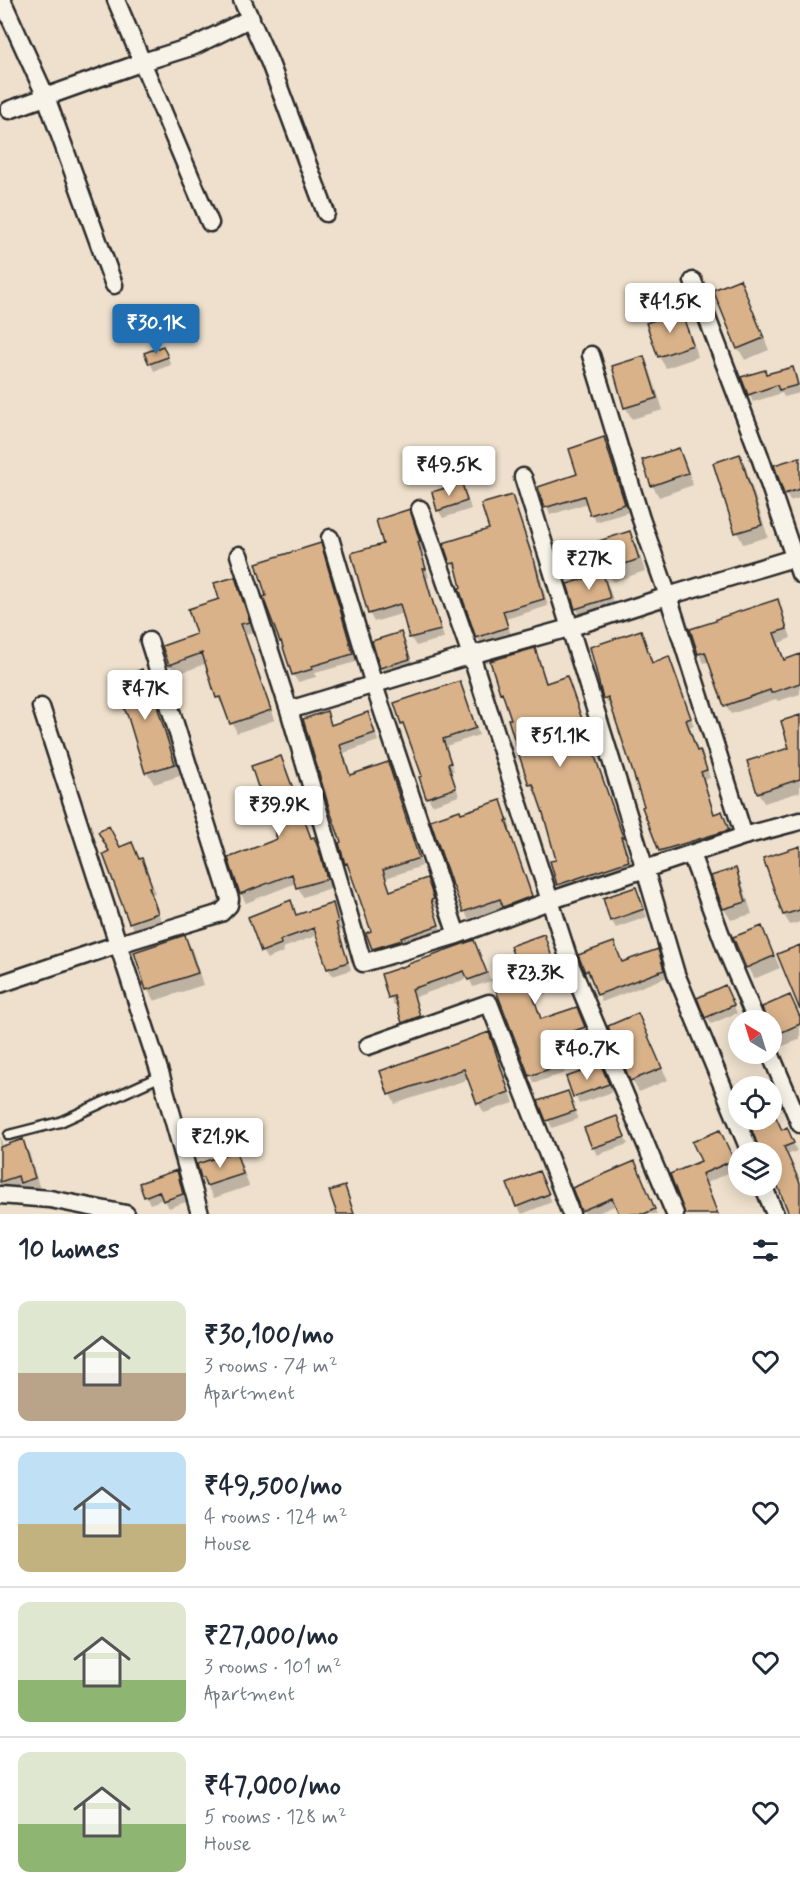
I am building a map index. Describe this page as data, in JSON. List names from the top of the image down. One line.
{"north":"top left","page":{"price":["₹41.5K","₹30.1K","₹49.5K","₹27K","₹47K","₹51.1K","₹39.9K","₹23.3K","₹40.7K","₹21.9K"],"heading":"10 homes","list":[{"name":"₹30,100/mo","note":"3 rooms · 74 m² · Apartment"},{"name":"₹49,500/mo","note":"4 rooms · 124 m² · House"},{"name":"₹27,000/mo","note":"3 rooms · 101 m² · Apartment"},{"name":"₹47,000/mo","note":"5 rooms · 128 m² · House"}]}}
